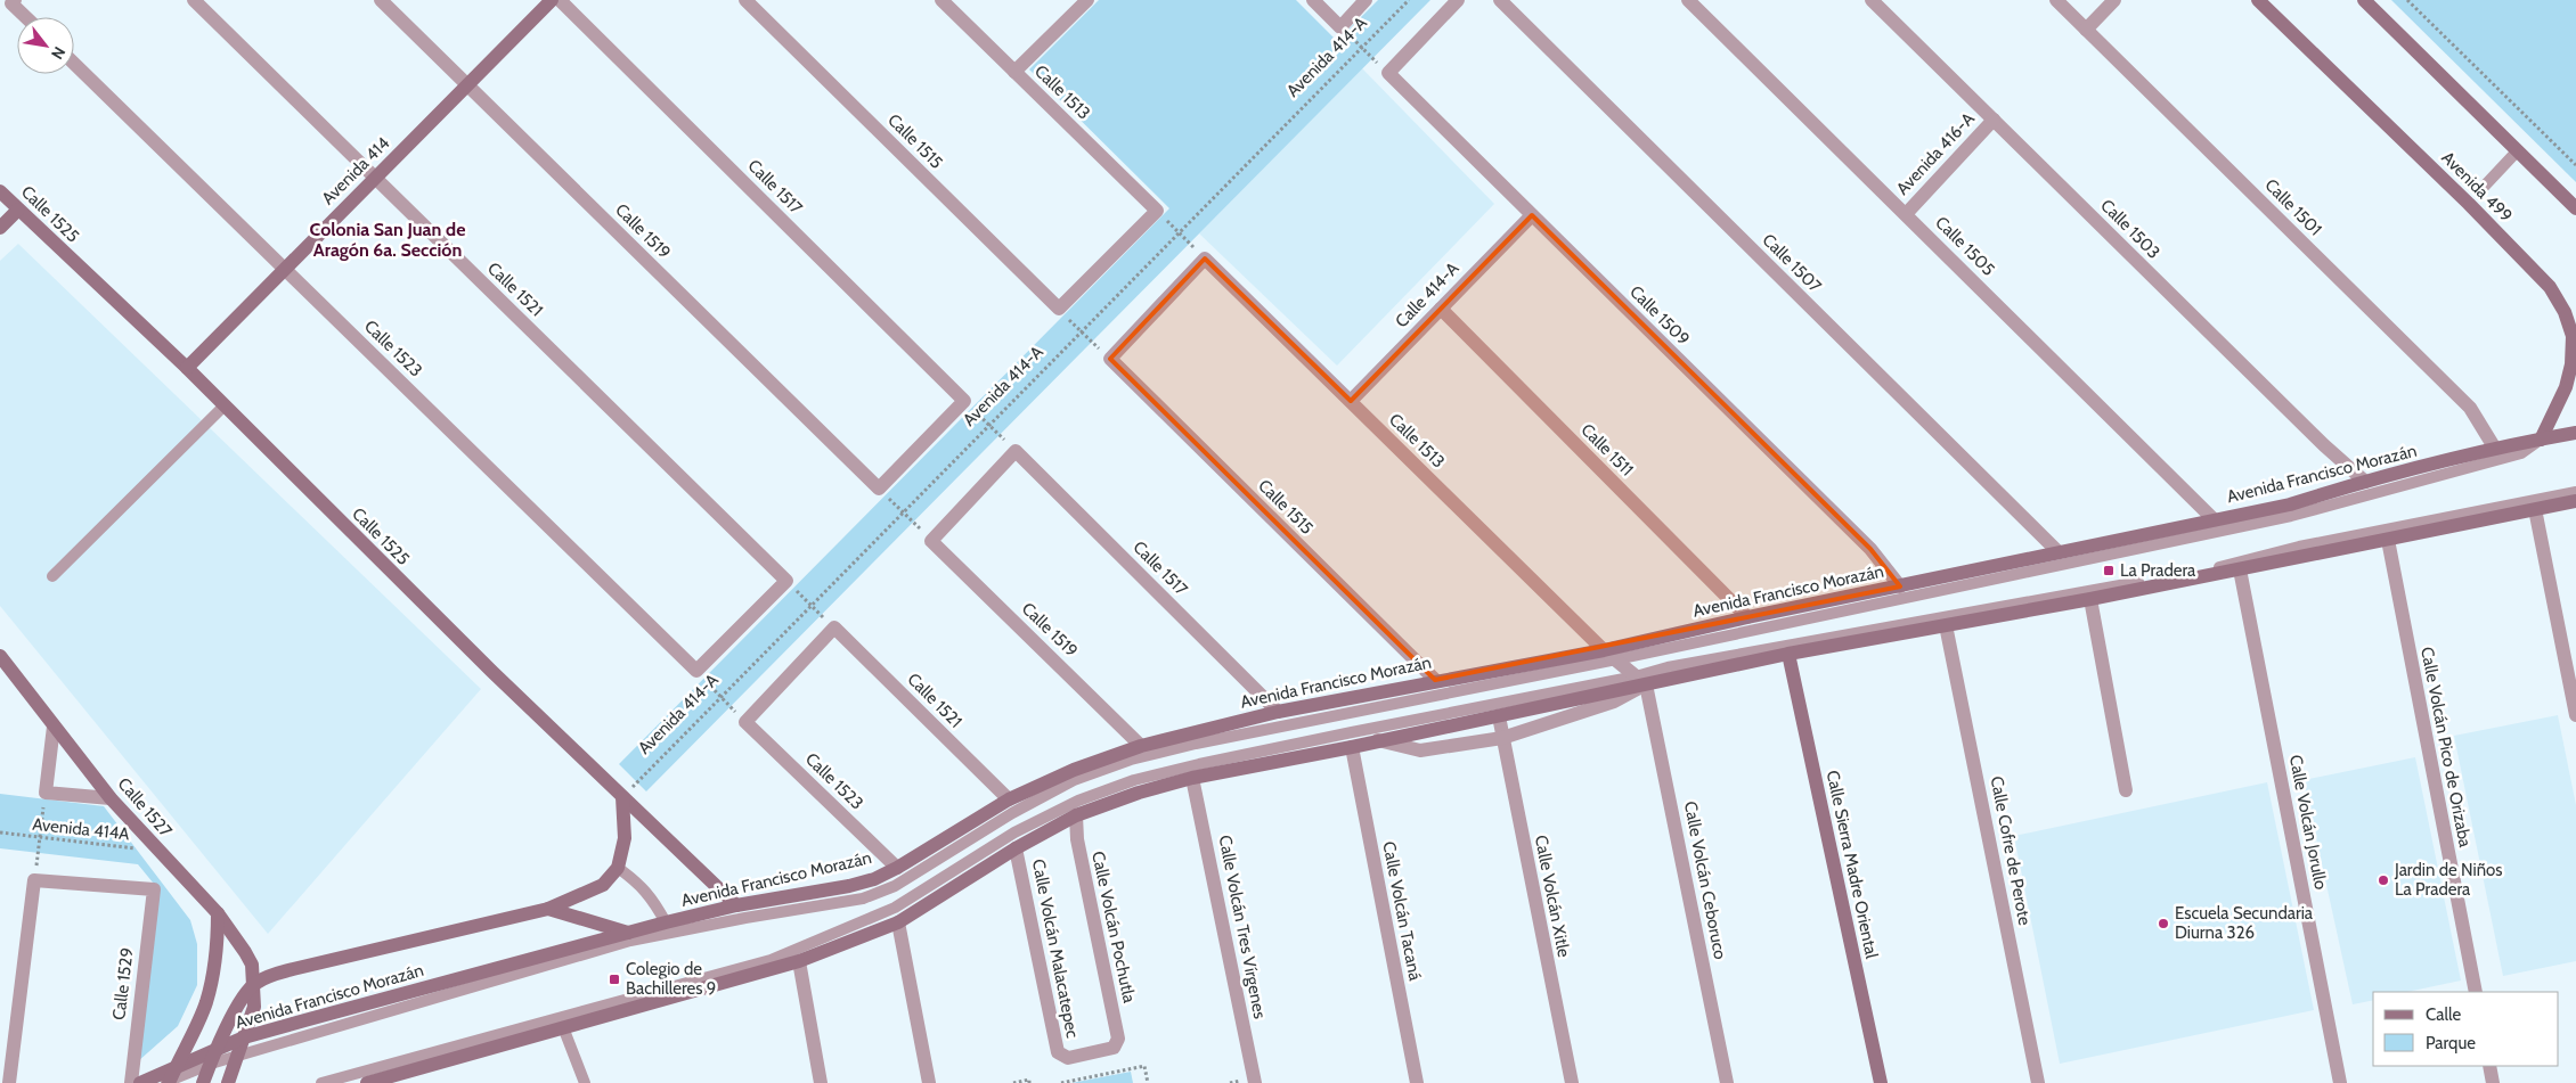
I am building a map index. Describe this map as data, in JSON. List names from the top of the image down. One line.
{"streets":{"street":["Avenida 414-A","Calle 1513","Calle 1515","Avenida 416-A","Avenida 414","Calle 1517","Avenida 499","Calle 1501","Calle 1525","Calle 1503","Calle 1519","Calle 1505","Calle 1507","Calle 1521","Calle 414-A","Calle 1509","Calle 1523","Calle 1511","Avenida Francisco Morazán","Calle Volcán Pico de Orizaba","Calle 1527","Calle Volcán Jorullo","Calle Cofre de Perote","Calle Sierra Madre Oriental","Calle Volcán Ceboruco","Calle Volcán Xitle","Calle Volcán Tacaná","Calle Volcán Pochutla","Calle Volcán Tres Vírgenes","Calle Volcán Malacatepec","Calle 1529"],"path":["Avenida 414A"]},"crossings":[["Avenida 414-A","Calle 1517"],["Avenida 414-A","Calle 1525"],["Avenida 414-A","Calle 1519"],["Avenida 414-A","Calle 1521"],["Avenida 414-A","Calle 1523"],["Calle 1513","Calle 414-A"],["Calle 1513","Avenida Francisco Morazán"],["Calle 1513","Calle Volcán Ceboruco"],["Calle 1515","Avenida Francisco Morazán"],["Avenida 416-A","Calle 1503"],["Avenida 416-A","Calle 1505"],["Avenida 414","Calle 1525"],["Avenida 414","Calle 1519"],["Avenida 414","Calle 1521"],["Avenida 414","Calle 1523"],["Calle 1517","Avenida Francisco Morazán"],["Avenida 499","Avenida Francisco Morazán"],["Calle 1501","Avenida Francisco Morazán"],["Calle 1525","Avenida Francisco Morazán"],["Calle 1503","Avenida Francisco Morazán"],["Calle 1519","Avenida Francisco Morazán"],["Calle 1505","Avenida Francisco Morazán"],["Calle 1507","Avenida Francisco Morazán"],["Calle 1521","Avenida Francisco Morazán"],["Calle 414-A","Calle 1509"],["Calle 414-A","Calle 1511"],["Calle 1509","Avenida Francisco Morazán"],["Calle 1523","Avenida Francisco Morazán"],["Calle 1511","Avenida Francisco Morazán"],["Avenida Francisco Morazán","Calle 1527"],["Calle 1527","Avenida 414A"],["Calle Volcán Pochutla","Calle Volcán Malacatepec"]],"districts":["Colonia San Juan de Aragón 6a. Sección"],"places":{"transit":["La Pradera","Colegio de Bachilleres 9"],"other":["Jardin de Niños La Pradera","Escuela Secundaria Diurna 326"]},"legend":["Calle","Parque"],"north":"bottom right"}
